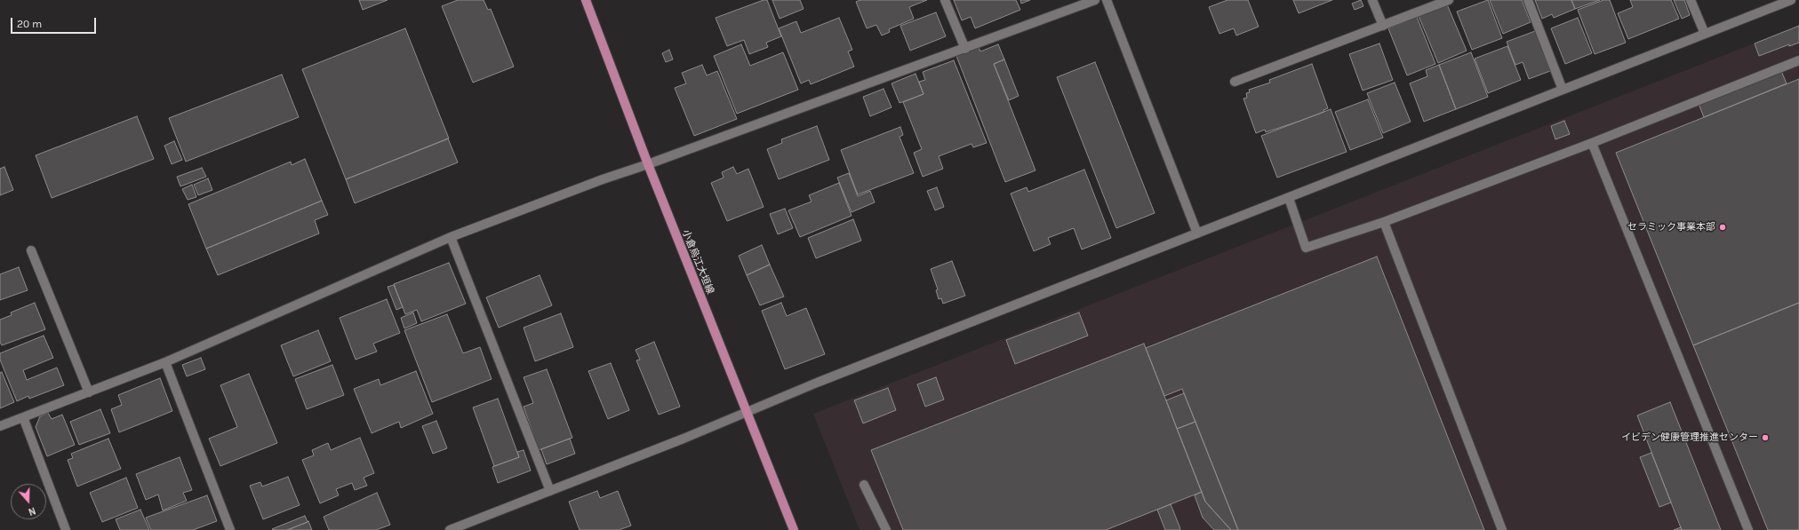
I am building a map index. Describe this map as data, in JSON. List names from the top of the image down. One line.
{"streets":{"main road":["小倉烏江大垣線"]},"places":["セラミック事業本部","イビデン健康管理推進センター"],"scale_bar":"20 m","north":"bottom"}
